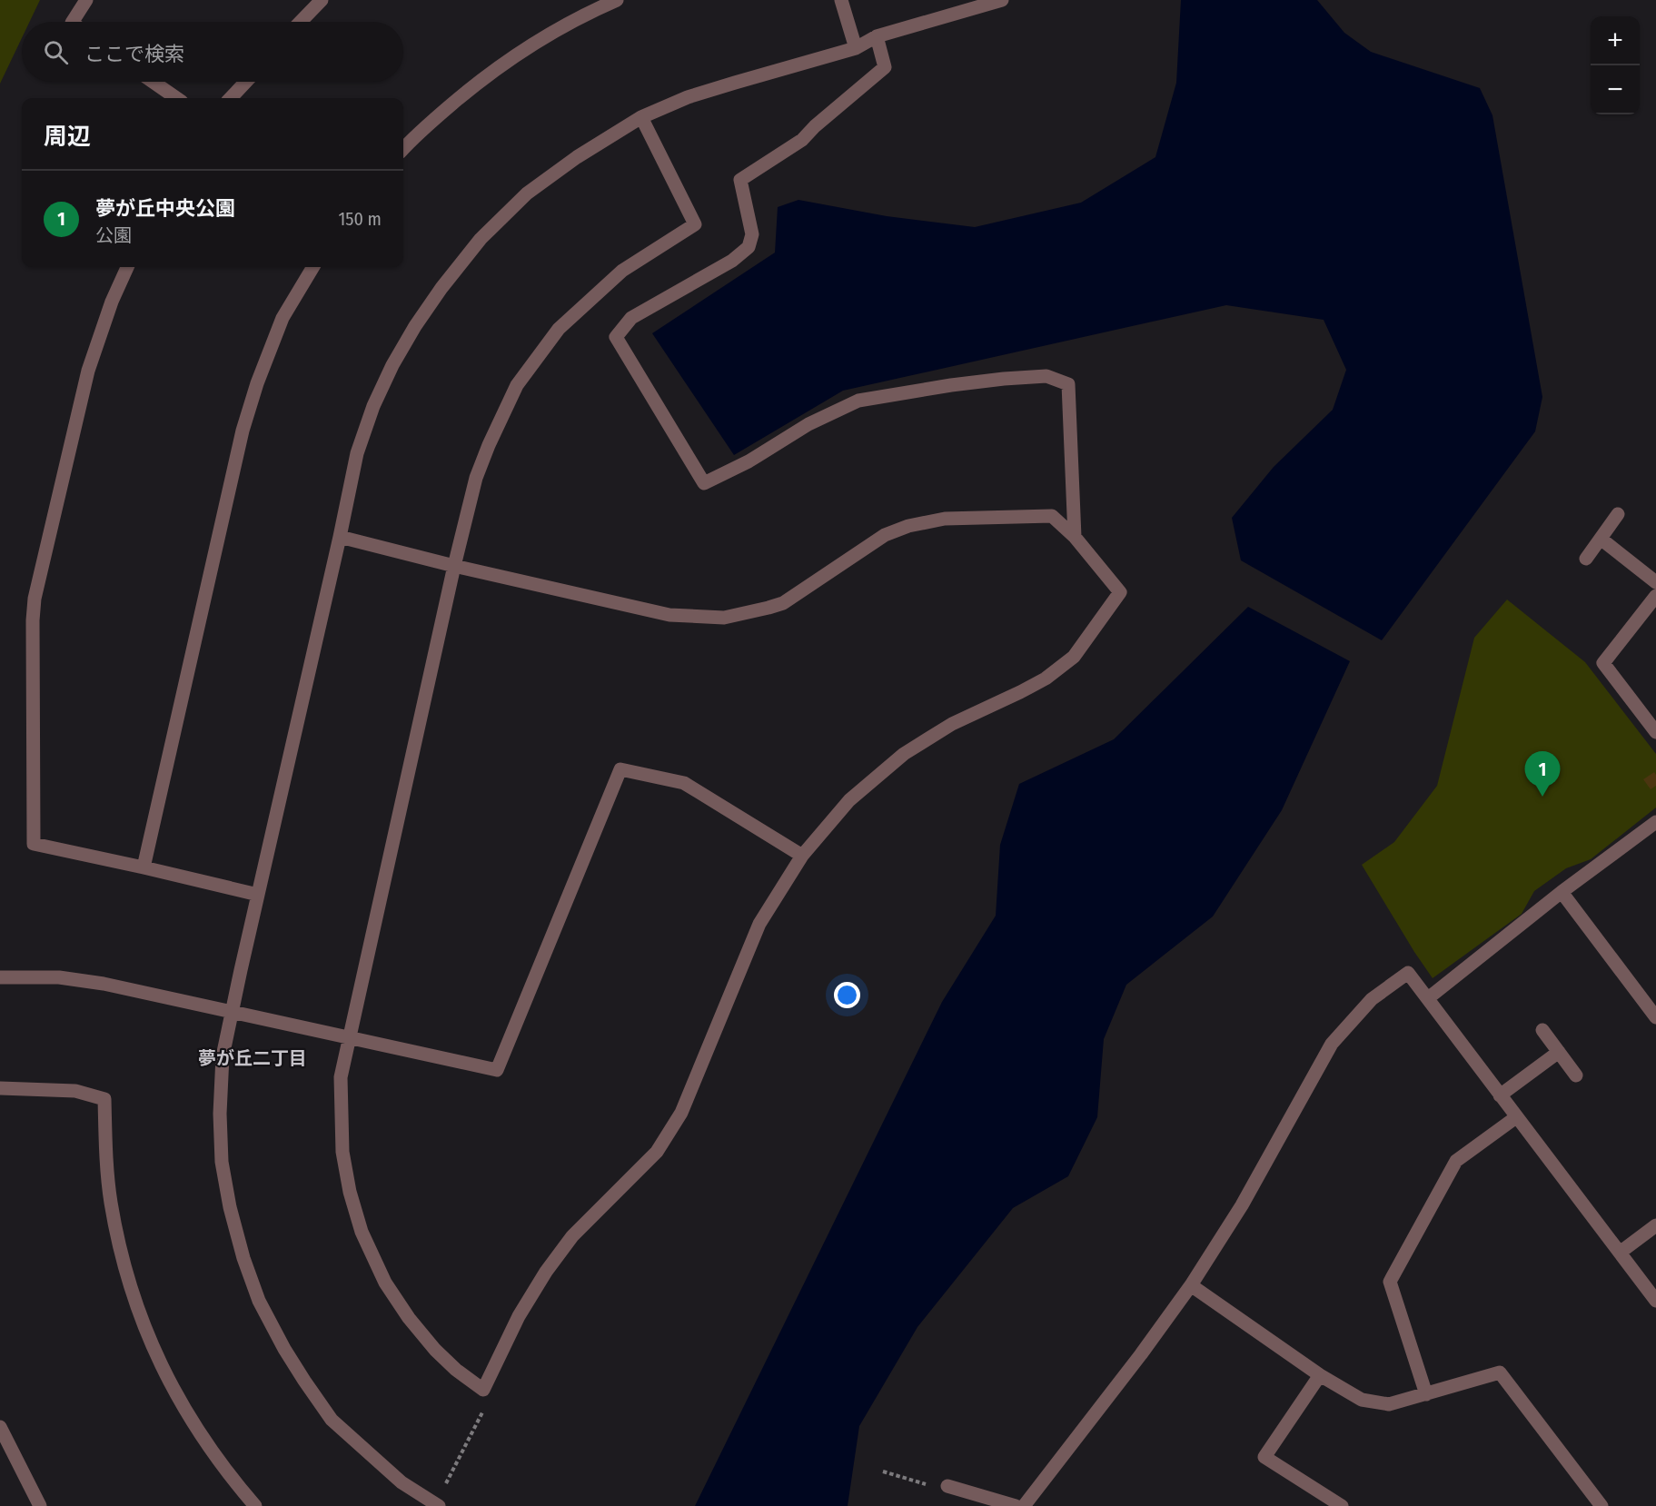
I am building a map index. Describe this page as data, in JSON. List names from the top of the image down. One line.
{"districts":["夢が丘二丁目"],"page":{"map_buttons":["+","−"],"search":"ここで検索","heading":"周辺","list":[{"mark":"1","name":"夢が丘中央公園","note":"公園","value":"150 m"}],"pins":"1"}}
